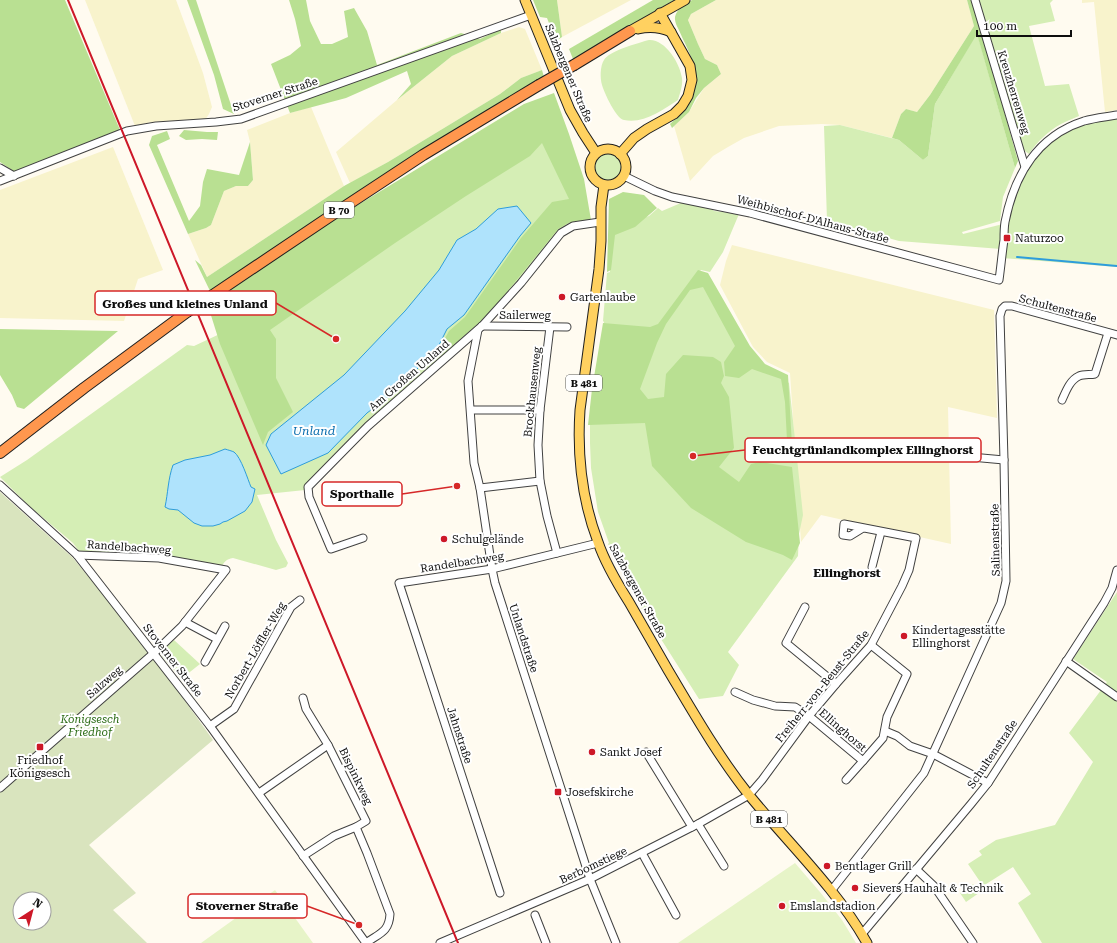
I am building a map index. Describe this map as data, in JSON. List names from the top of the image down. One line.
{"streets":{"highway":["B 70"],"main road":["Salzbergener Straße","B 481"],"street":["Kreuzherrenweg","Stoverner Straße","Weihbischof-D'Alhaus-Straße","Schultenstraße","Sailerweg","Am Großen Unland","Brockhausenweg","Salinenstraße","Randelbachweg","Unlandstraße","Norbert-Löffler-Weg","Salzweg","Freiherr-von-Beust-Straße","Ellinghorst","Jahnstraße","Bispinkweg","Berbomstiege"]},"crossings":[["Salzbergener Straße","Stoverner Straße"],["Salzbergener Straße","Weihbischof-D'Alhaus-Straße"],["Salzbergener Straße","Schultenstraße"],["Salzbergener Straße","Am Großen Unland"],["Salzbergener Straße","Salinenstraße"],["Salzbergener Straße","Randelbachweg"],["Salzbergener Straße","Freiherr-von-Beust-Straße"],["Salzbergener Straße","Berbomstiege"],["Kreuzherrenweg","Weihbischof-D'Alhaus-Straße"],["Stoverner Straße","Randelbachweg"],["Stoverner Straße","Norbert-Löffler-Weg"],["Stoverner Straße","Salzweg"],["Schultenstraße","Salinenstraße"],["Sailerweg","Am Großen Unland"],["Sailerweg","Brockhausenweg"],["Sailerweg","Unlandstraße"],["Am Großen Unland","Unlandstraße"],["Brockhausenweg","Randelbachweg"],["Randelbachweg","Unlandstraße"],["Randelbachweg","Salzweg"],["Randelbachweg","Jahnstraße"],["Unlandstraße","Berbomstiege"],["Freiherr-von-Beust-Straße","Ellinghorst"],["Freiherr-von-Beust-Straße","Berbomstiege"]],"districts":["Ellinghorst"],"water":["Unland"],"parks":["Königsesch Friedhof"],"places":{"transit":["Naturzoo","Friedhof Königsesch","Josefskirche"],"other":["Gartenlaube","Großes und kleines Unland","Feuchtgrünlandkomplex Ellinghorst","Sporthalle","Schulgelände","Kindertagesstätte Ellinghorst","Sankt Josef","Bentlager Grill","Sievers Hauhalt & Technik","Emslandstadion","Stoverner Straße"]},"scale_bar":"100 m","north":"top right"}
